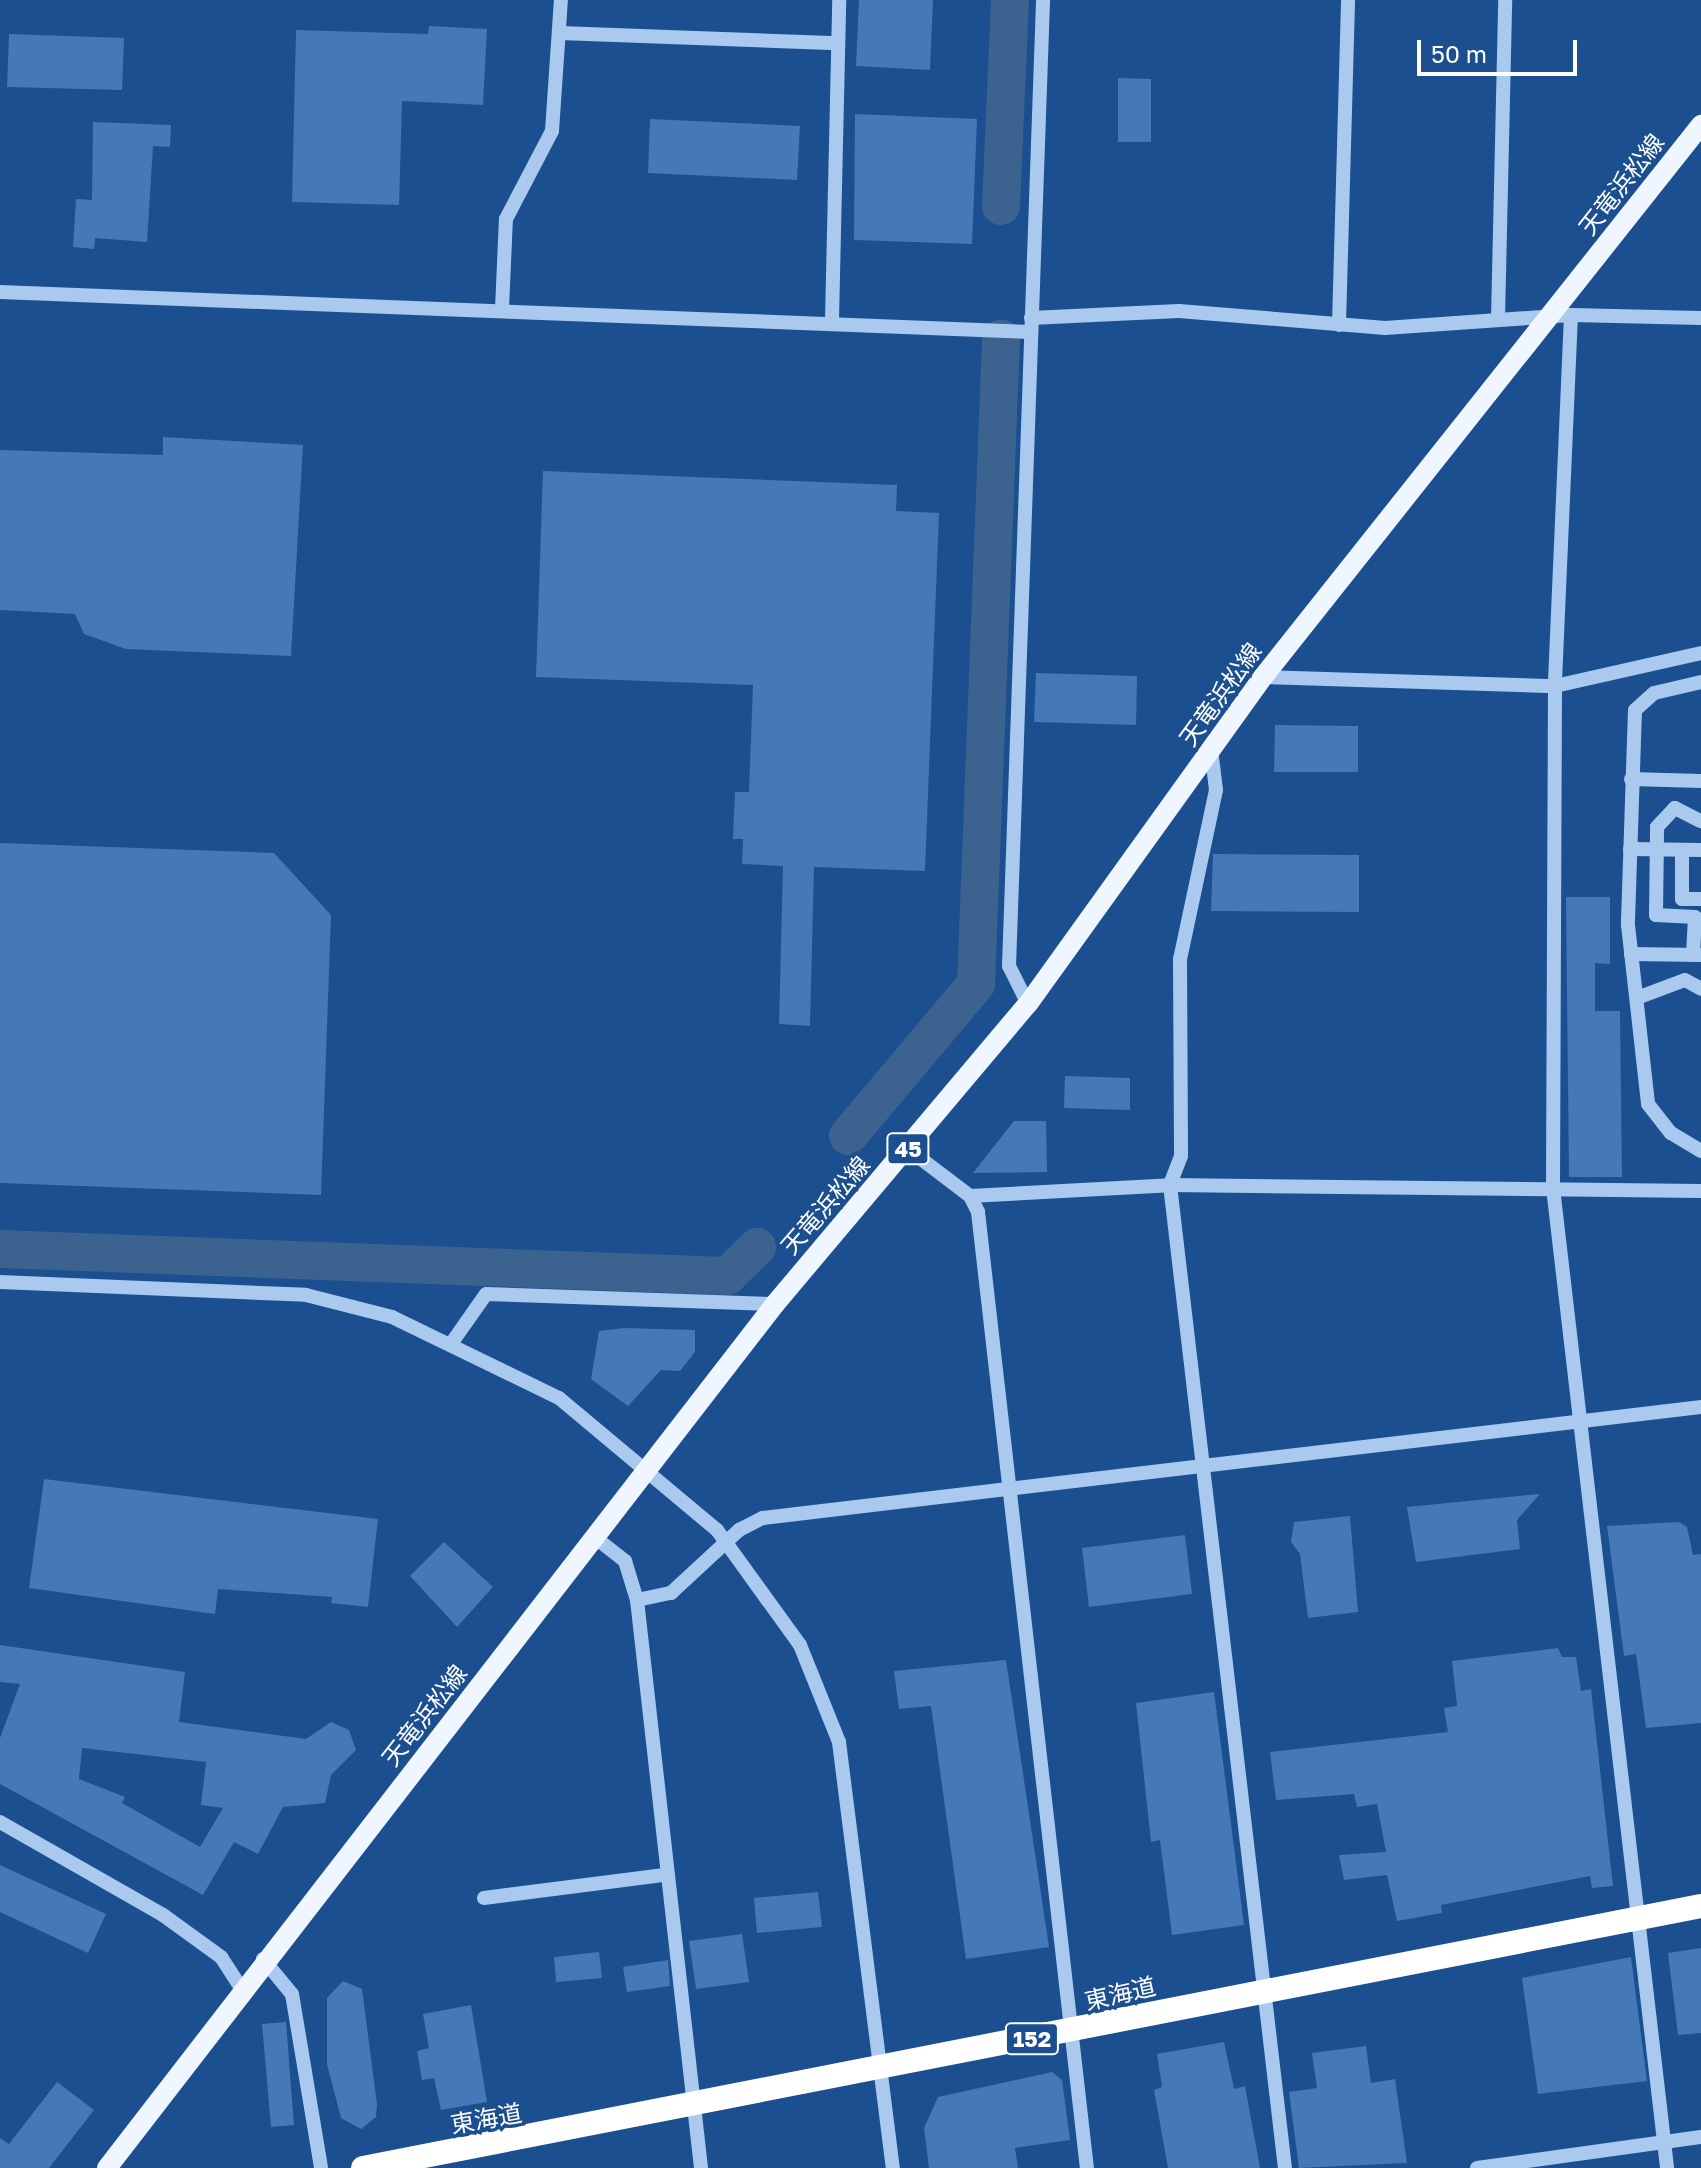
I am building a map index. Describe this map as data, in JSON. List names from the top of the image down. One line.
{"streets":{"highway":["東海道","152"],"main road":["天竜浜松線","45"]},"scale_bar":"50 m"}
